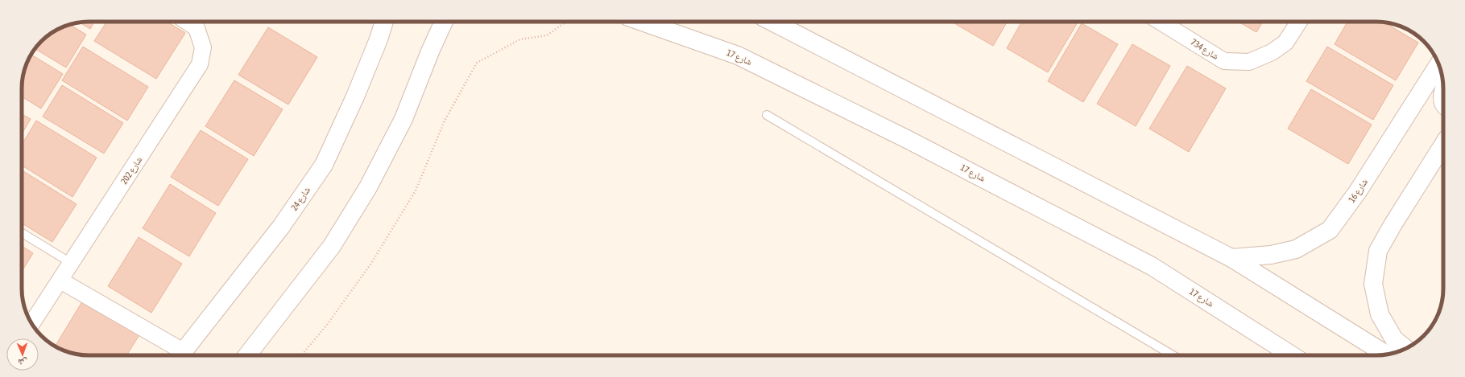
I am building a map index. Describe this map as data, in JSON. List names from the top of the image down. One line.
{"streets":{"street":["شارع 734","شارع 17","شارع 202","شارع 16","شارع 24"]},"north":"bottom"}
